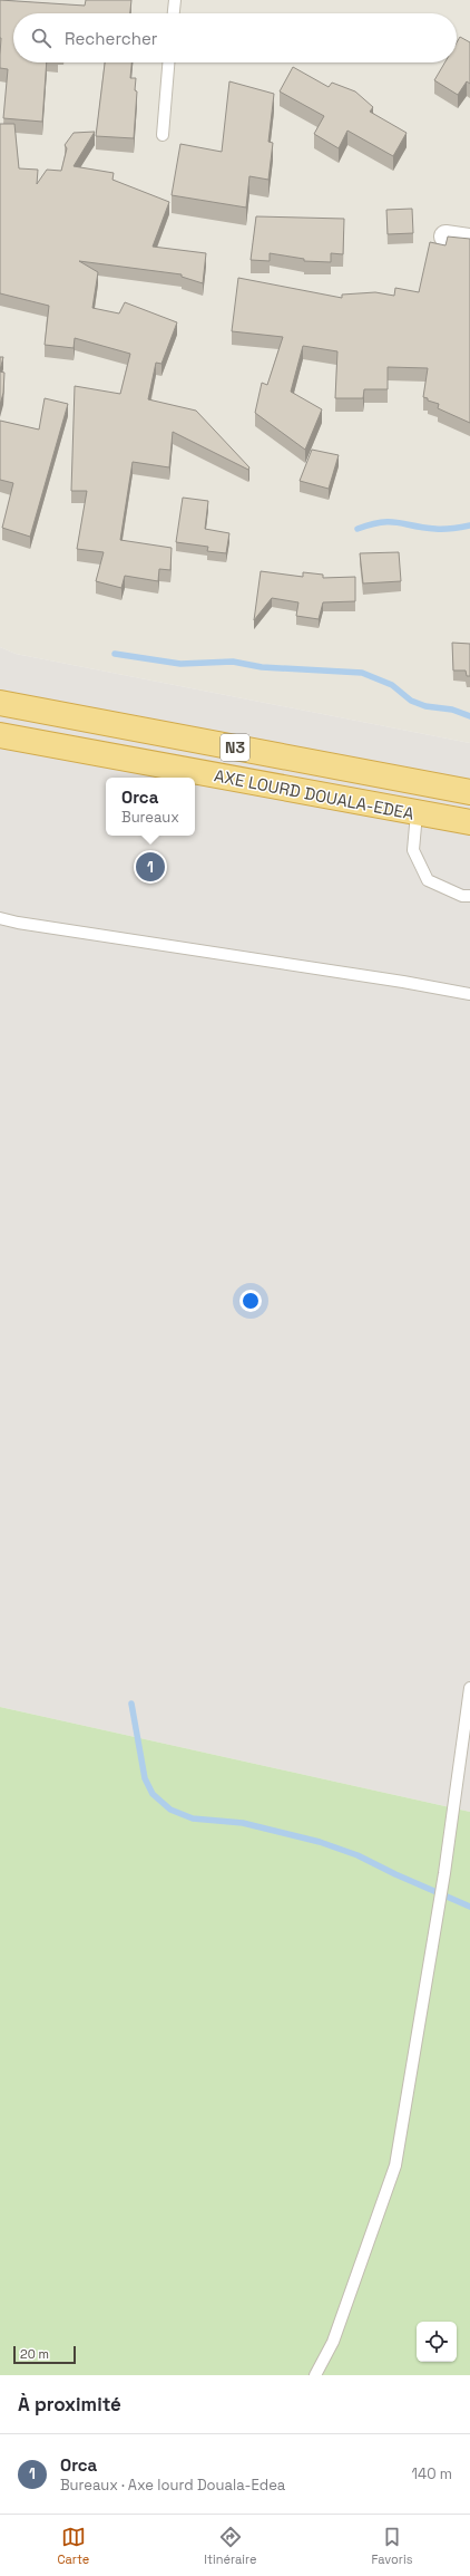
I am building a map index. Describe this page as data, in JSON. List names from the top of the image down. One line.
{"streets":{"highway":["N3","AXE LOURD DOUALA-EDEA"]},"scale_bar":"20 m","page":{"search":"Rechercher","popup":["Orca","Bureaux"],"pins":"1","scale":"20 m","heading":"À proximité","list":[{"mark":"1","name":"Orca","note":"Bureaux · Axe lourd Douala-Edea","value":"140 m"}],"nav":["Carte","Itinéraire","Favoris"]}}
